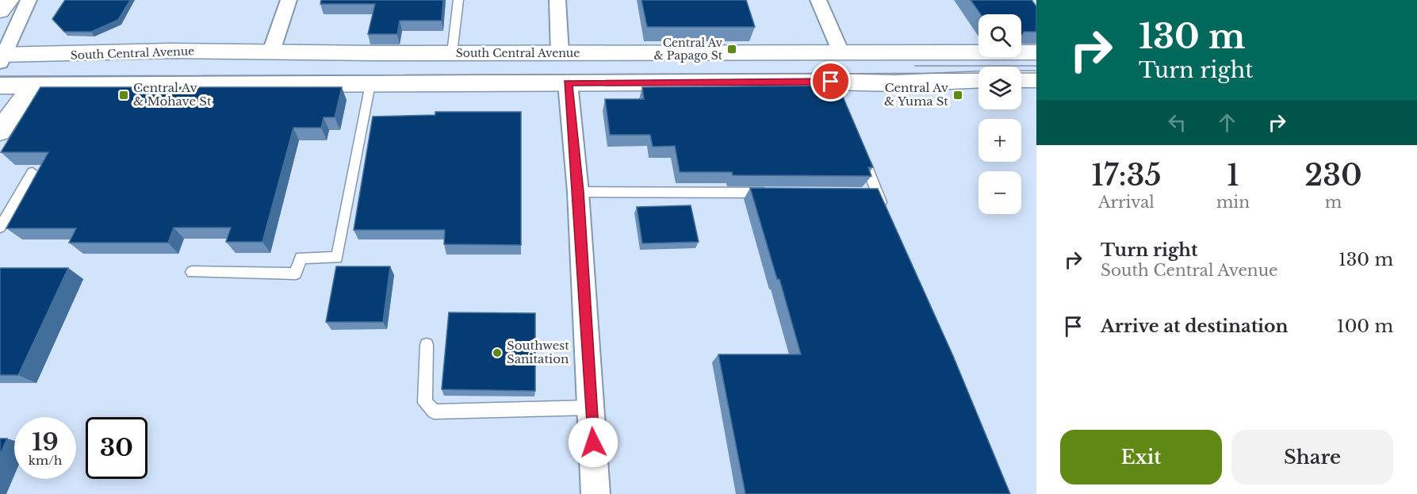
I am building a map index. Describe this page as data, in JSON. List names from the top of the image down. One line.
{"streets":{"main road":["South Central Avenue"]},"places":{"transit":["Central Av & Papago St","Central Av & Mohave St","Central Av & Yuma St"],"other":["Southwest Sanitation"]},"page":{"turn":["130 m","Turn right"],"map_buttons":["+","−"],"eta":["17:35","Arrival","1","min","230","m"],"list":[{"name":"Turn right","note":"South Central Avenue","value":"130 m"},{"name":"Arrive at destination","value":"100 m"}],"speed":"19 km/h","limit":"30","buttons":["Exit","Share"]}}
